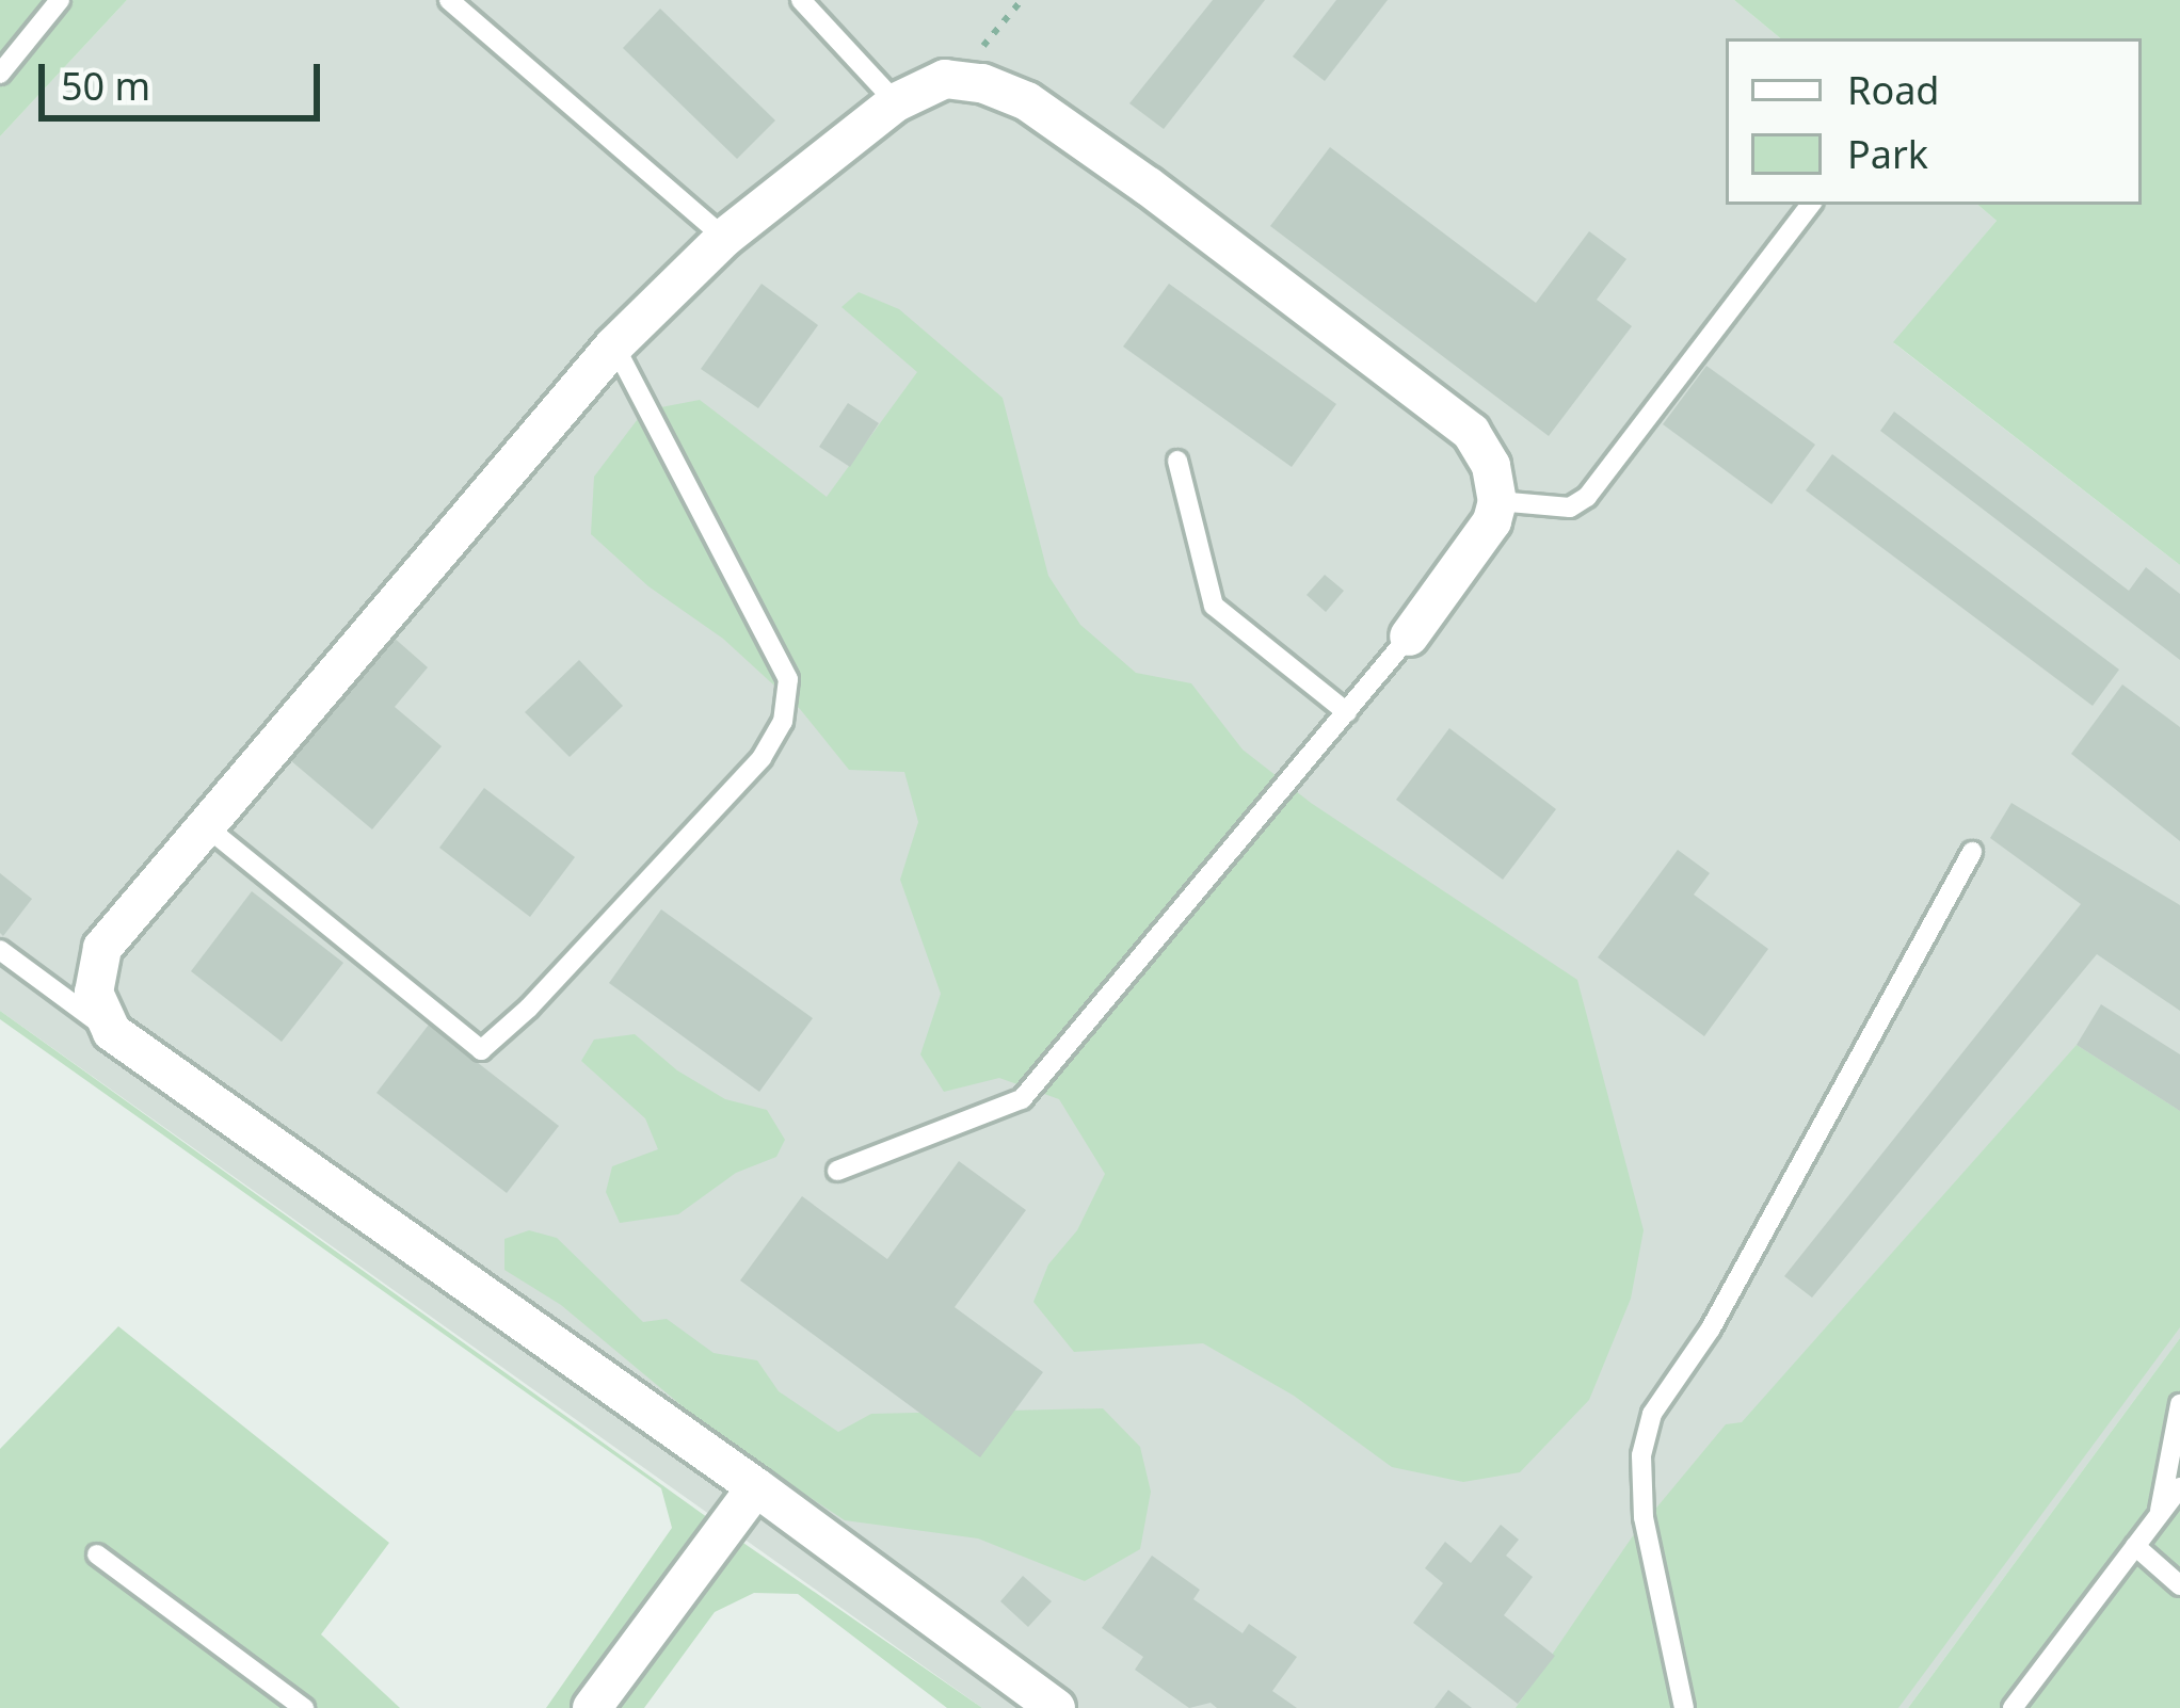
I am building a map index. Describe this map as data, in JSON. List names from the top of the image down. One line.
{"legend":["Road","Park"],"scale_bar":"50 m"}
